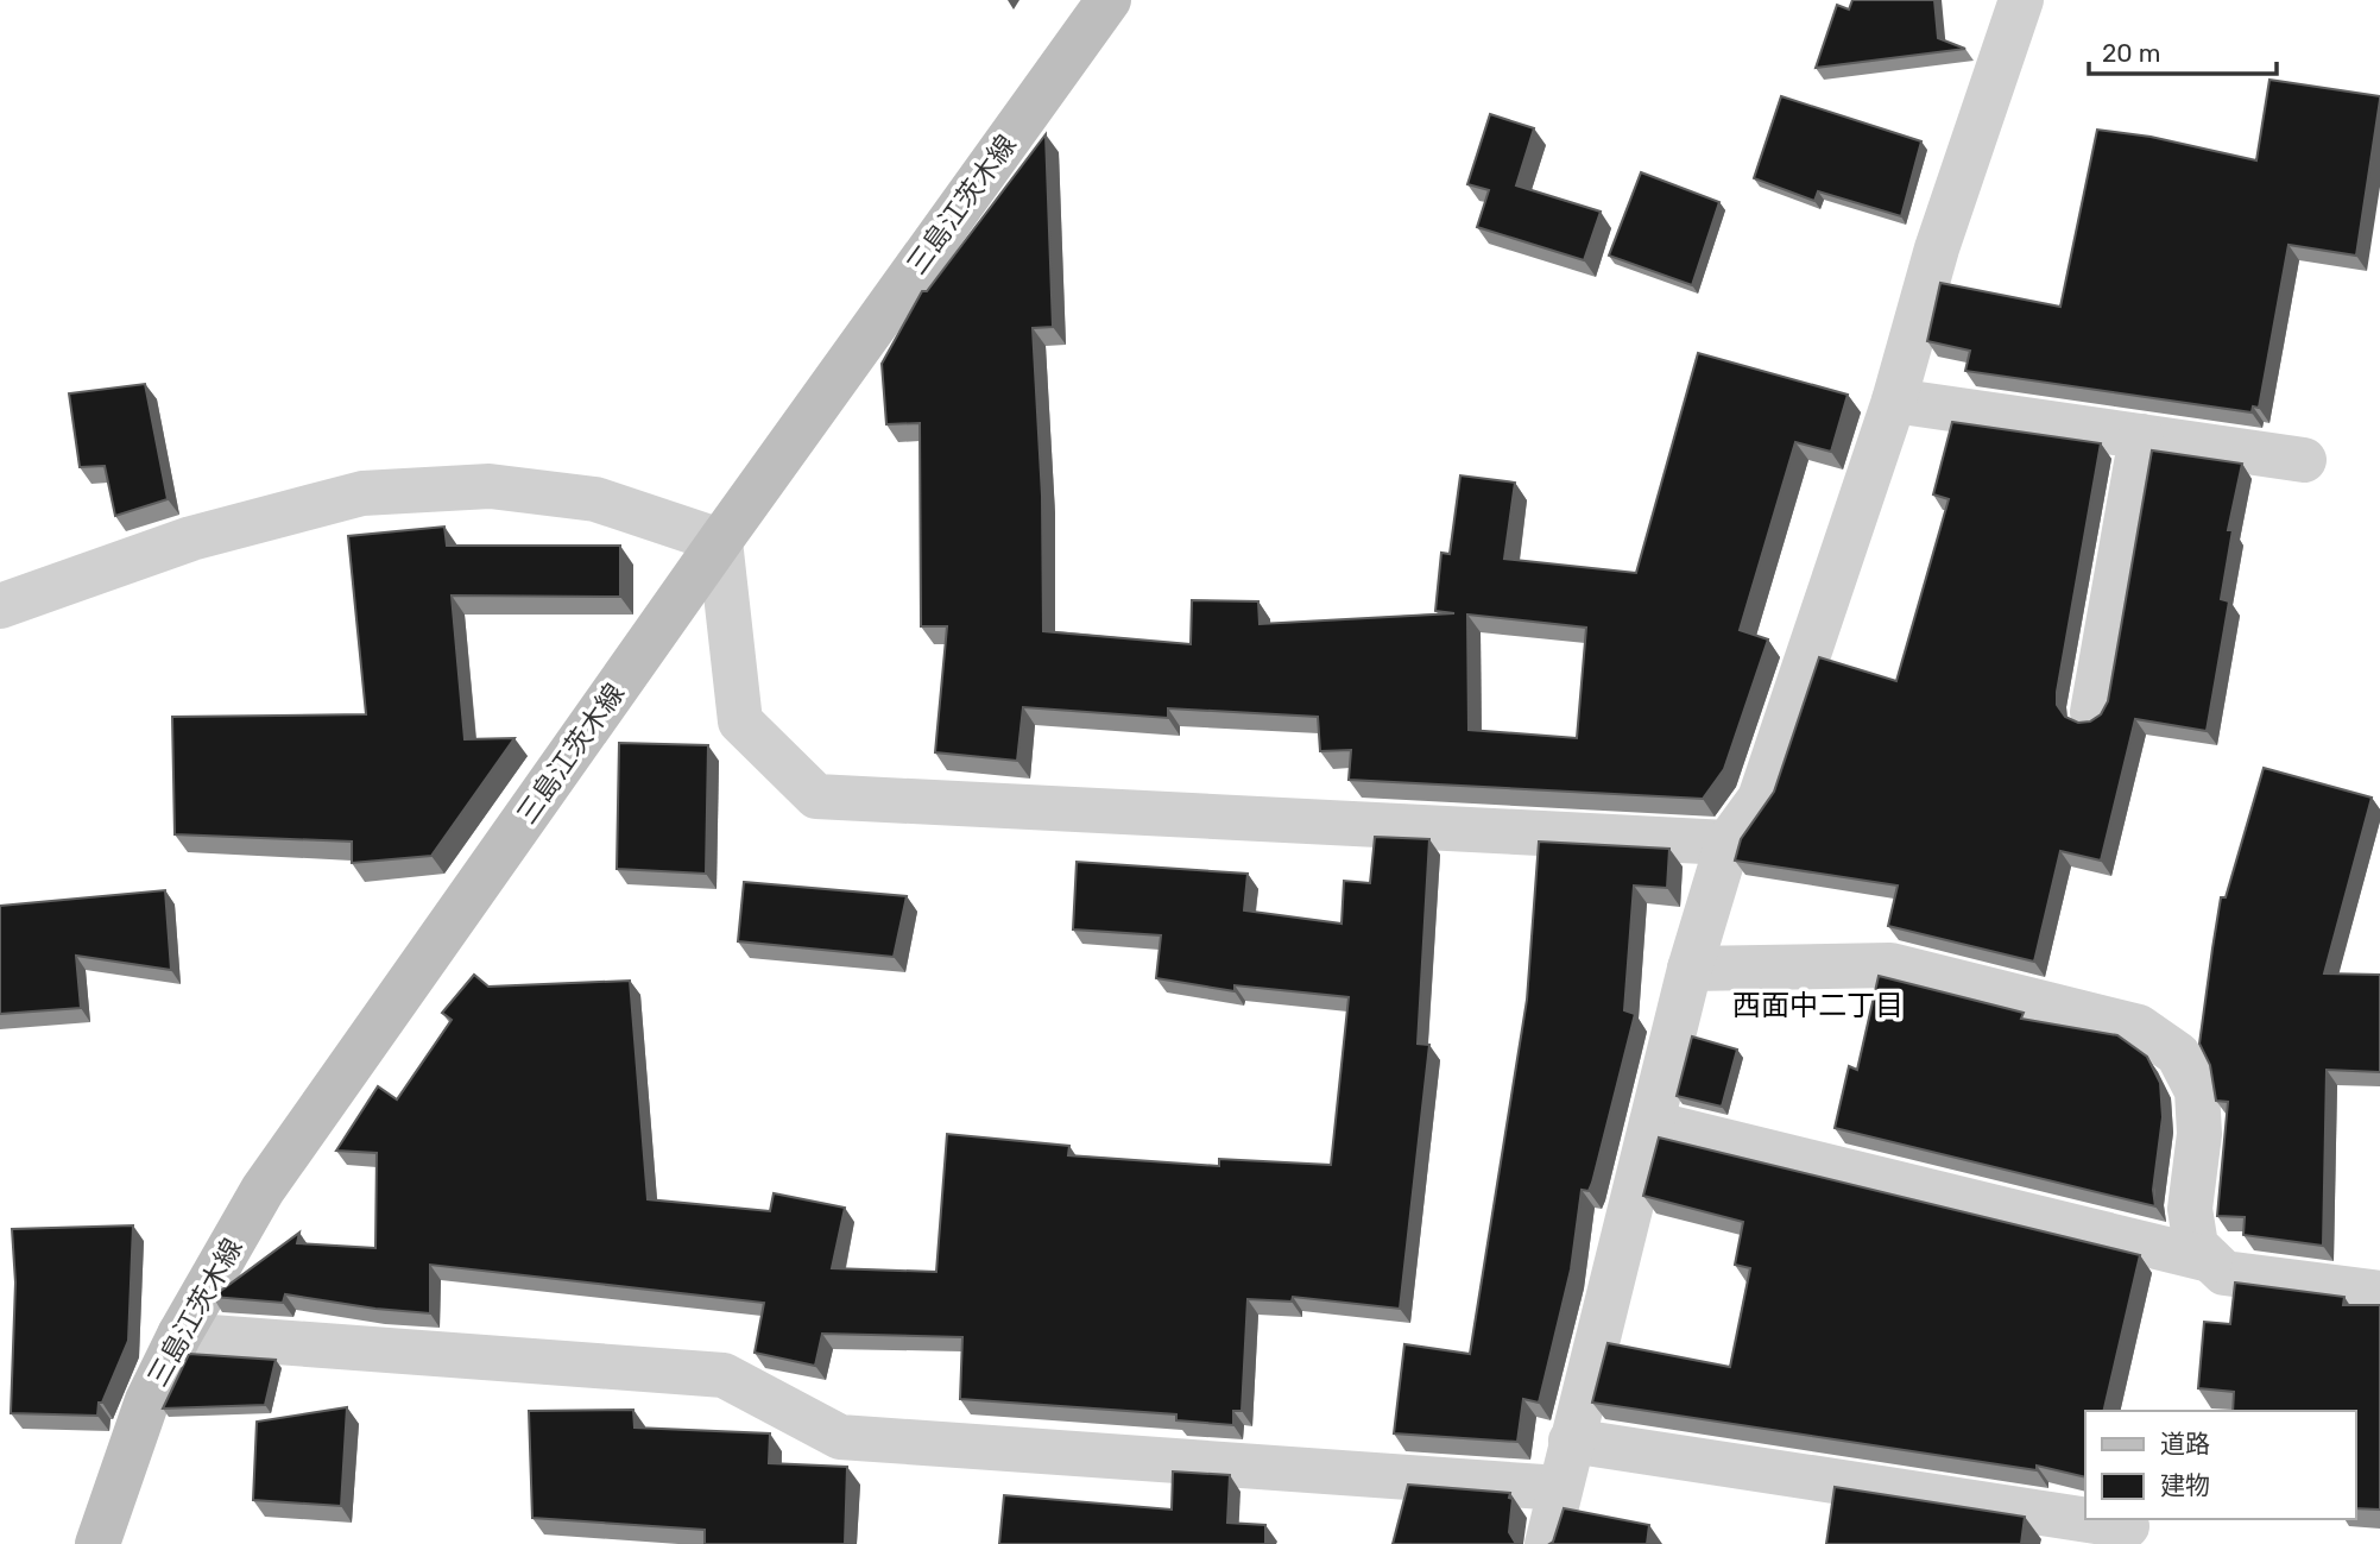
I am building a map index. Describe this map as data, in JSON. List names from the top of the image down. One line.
{"streets":{"main road":["三島江茨木線"]},"districts":["西面中二丁目"],"legend":["道路","建物"],"scale_bar":"20 m"}
